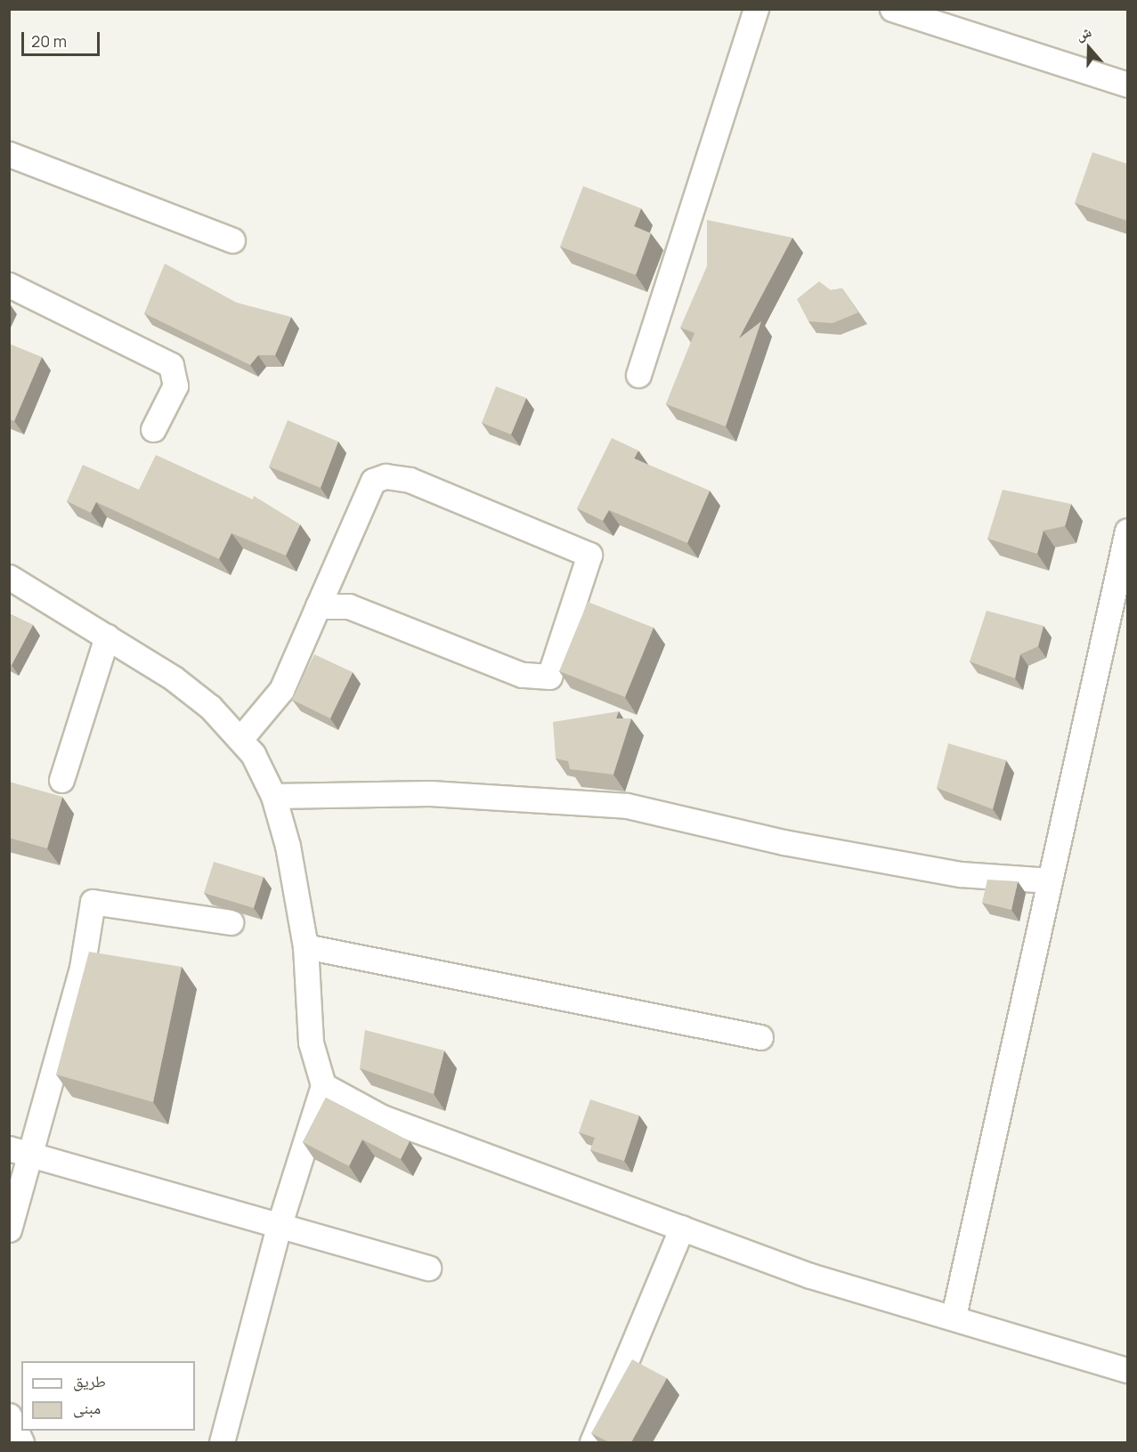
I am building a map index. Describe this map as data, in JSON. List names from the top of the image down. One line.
{"legend":["طريق","مبنى"],"scale_bar":"20 m","north":"top"}
